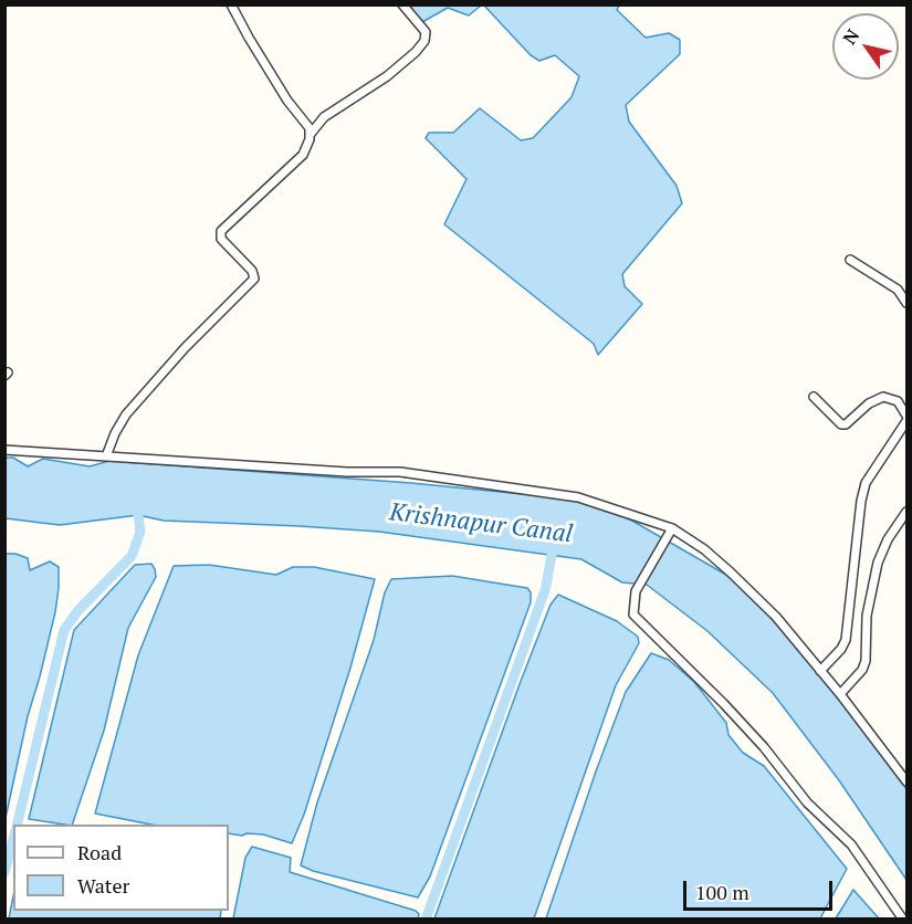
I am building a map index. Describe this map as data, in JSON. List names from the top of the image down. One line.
{"water":["Krishnapur Canal"],"legend":["Road","Water"],"scale_bar":"100 m","north":"top left"}
